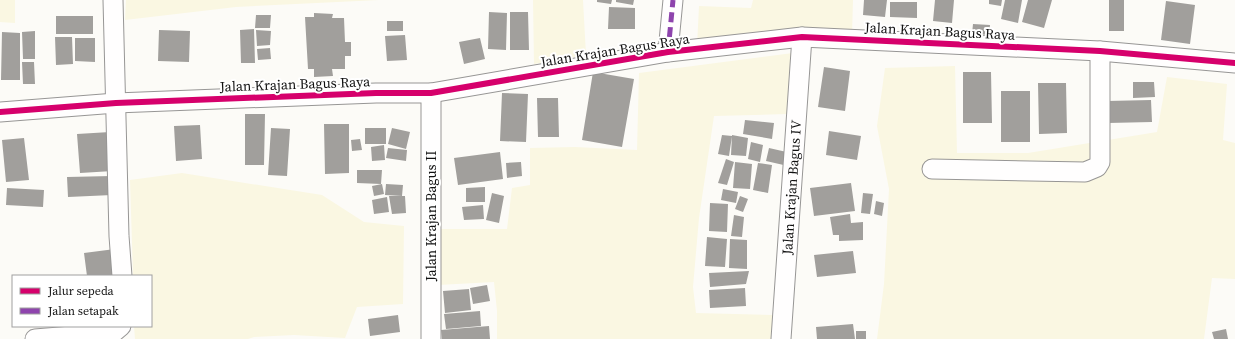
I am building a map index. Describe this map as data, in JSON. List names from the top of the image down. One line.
{"streets":{"street":["Jalan Krajan Bagus Raya","Jalan Krajan Bagus IV","Jalan Krajan Bagus II"]},"crossings":[["Jalan Krajan Bagus Raya","Jalan Krajan Bagus IV"],["Jalan Krajan Bagus Raya","Jalan Krajan Bagus II"]],"legend":["Jalur sepeda","Jalan setapak"]}
